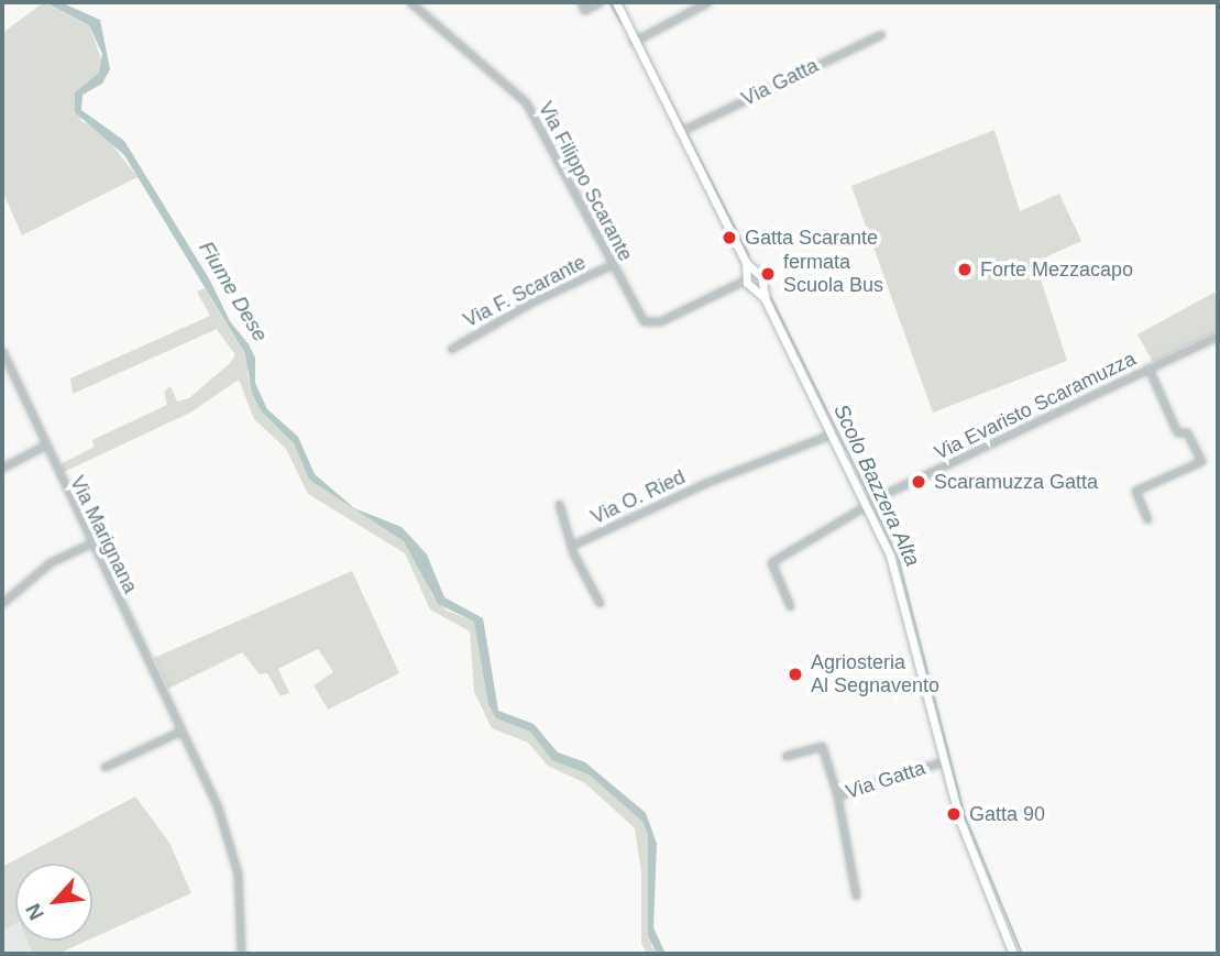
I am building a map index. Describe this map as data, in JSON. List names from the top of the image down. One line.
{"streets":{"street":["Via Gatta","Via Filippo Scarante","Via F. Scarante","Via Evaristo Scaramuzza","Via O. Ried","Via Marignana"]},"crossings":[["Via Gatta","Via Filippo Scarante"],["Via Gatta","Via Evaristo Scaramuzza"],["Via Gatta","Via O. Ried"],["Via Filippo Scarante","Via F. Scarante"]],"water":["Fiume Dese","Scolo Bazzera Alta"],"places":["Gatta Scarante","Forte Mezzacapo","fermata Scuola Bus","Scaramuzza Gatta","Agriosteria Al Segnavento","Gatta 90"],"north":"bottom left"}
